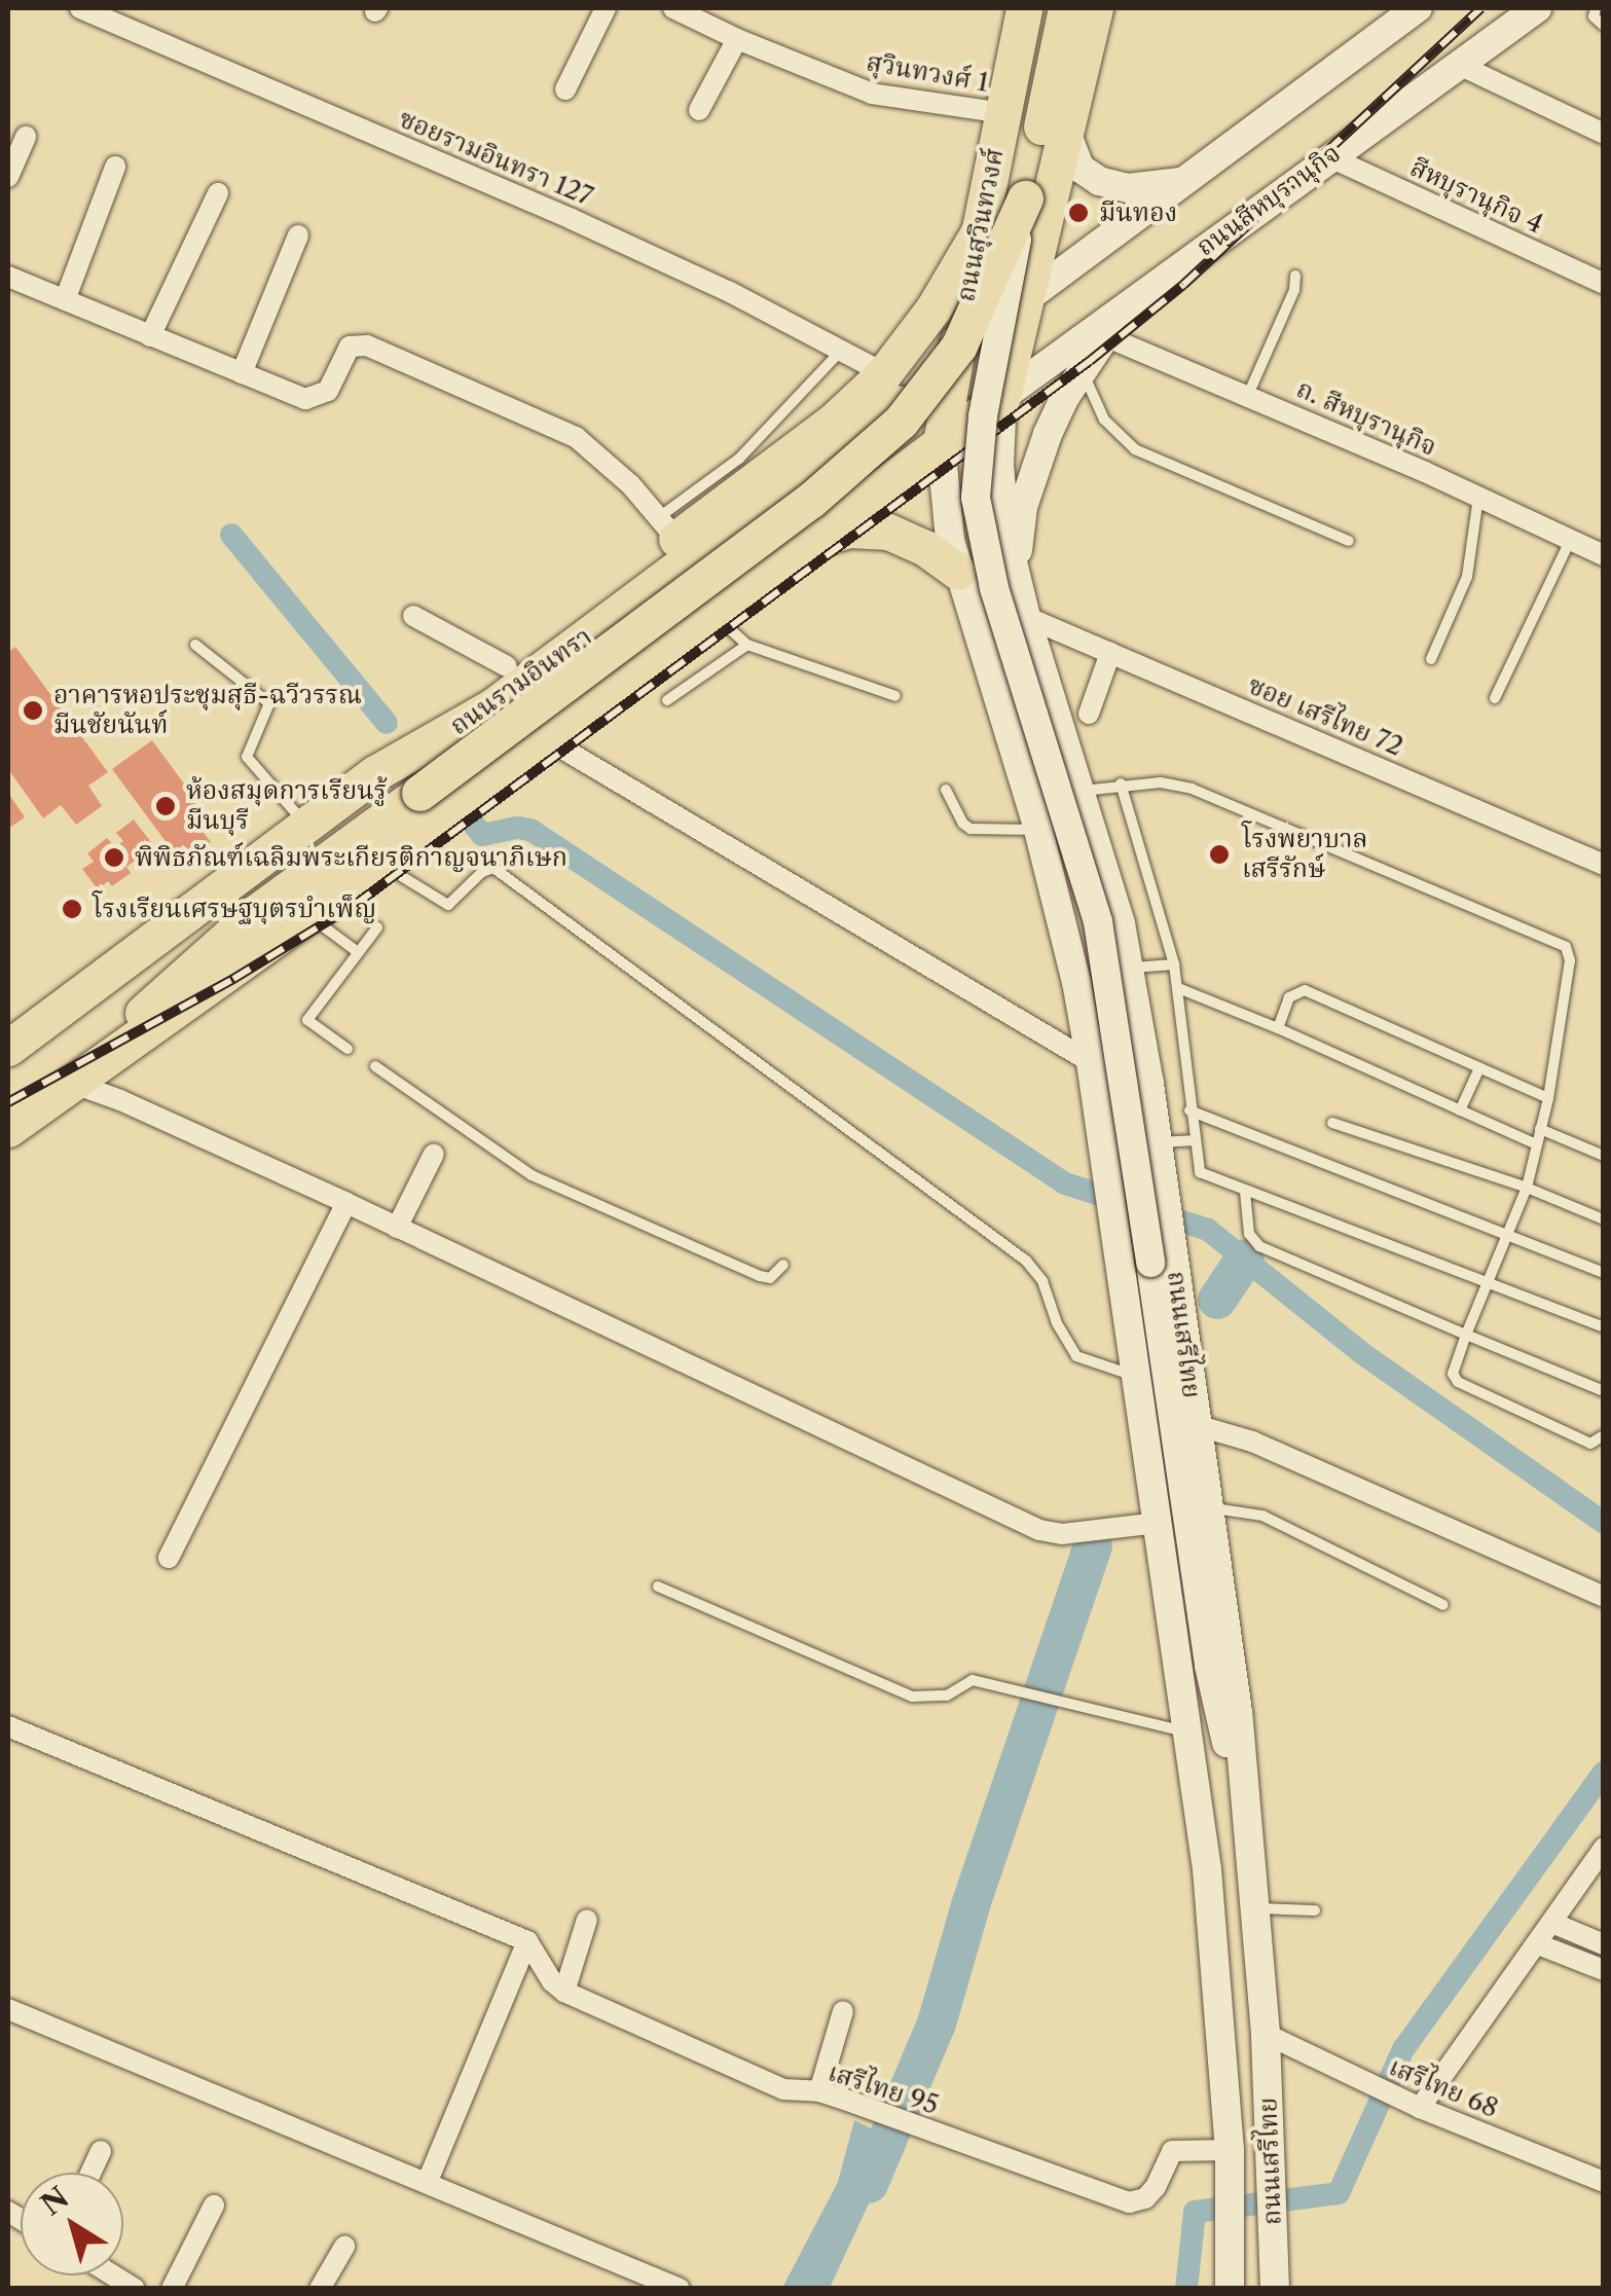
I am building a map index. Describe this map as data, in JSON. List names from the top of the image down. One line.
{"streets":{"highway":["ถนนสุวินทวงศ์","ถนนรามอินทรา"],"main road":["ถนนสีหบุรานุกิจ","ถนนเสรีไทย"],"street":["สุวินทวงศ์ 1","ซอยรามอินทรา 127","สีหบุรานุกิจ 4","ถ. สีหบุรานุกิจ","ซอย เสรีไทย 72","เสรีไทย 68","เสรีไทย 95"]},"crossings":[["สุวินทวงศ์ 1","ถนนสุวินทวงศ์"],["สีหบุรานุกิจ 4","ถนนสีหบุรานุกิจ"],["ถนนสีหบุรานุกิจ","ถนนเสรีไทย"],["ถนนสุวินทวงศ์","ถนนรามอินทรา"],["ถนนสุวินทวงศ์","ถนนเสรีไทย"],["ซอย เสรีไทย 72","ถนนเสรีไทย"],["ถนนเสรีไทย","เสรีไทย 68"],["ถนนเสรีไทย","เสรีไทย 95"]],"places":["มีนทอง","อาคารหอประชุมสุธี-ฉวีวรรณ มีนชัยนันท์","ห้องสมุดการเรียนรู้ มีนบุรี","โรงพยาบาล เสรีรักษ์","พิพิธภัณฑ์เฉลิมพระเกียรติกาญจนาภิเษก","โรงเรียนเศรษฐบุตรบำเพ็ญ"],"north":"top left"}
